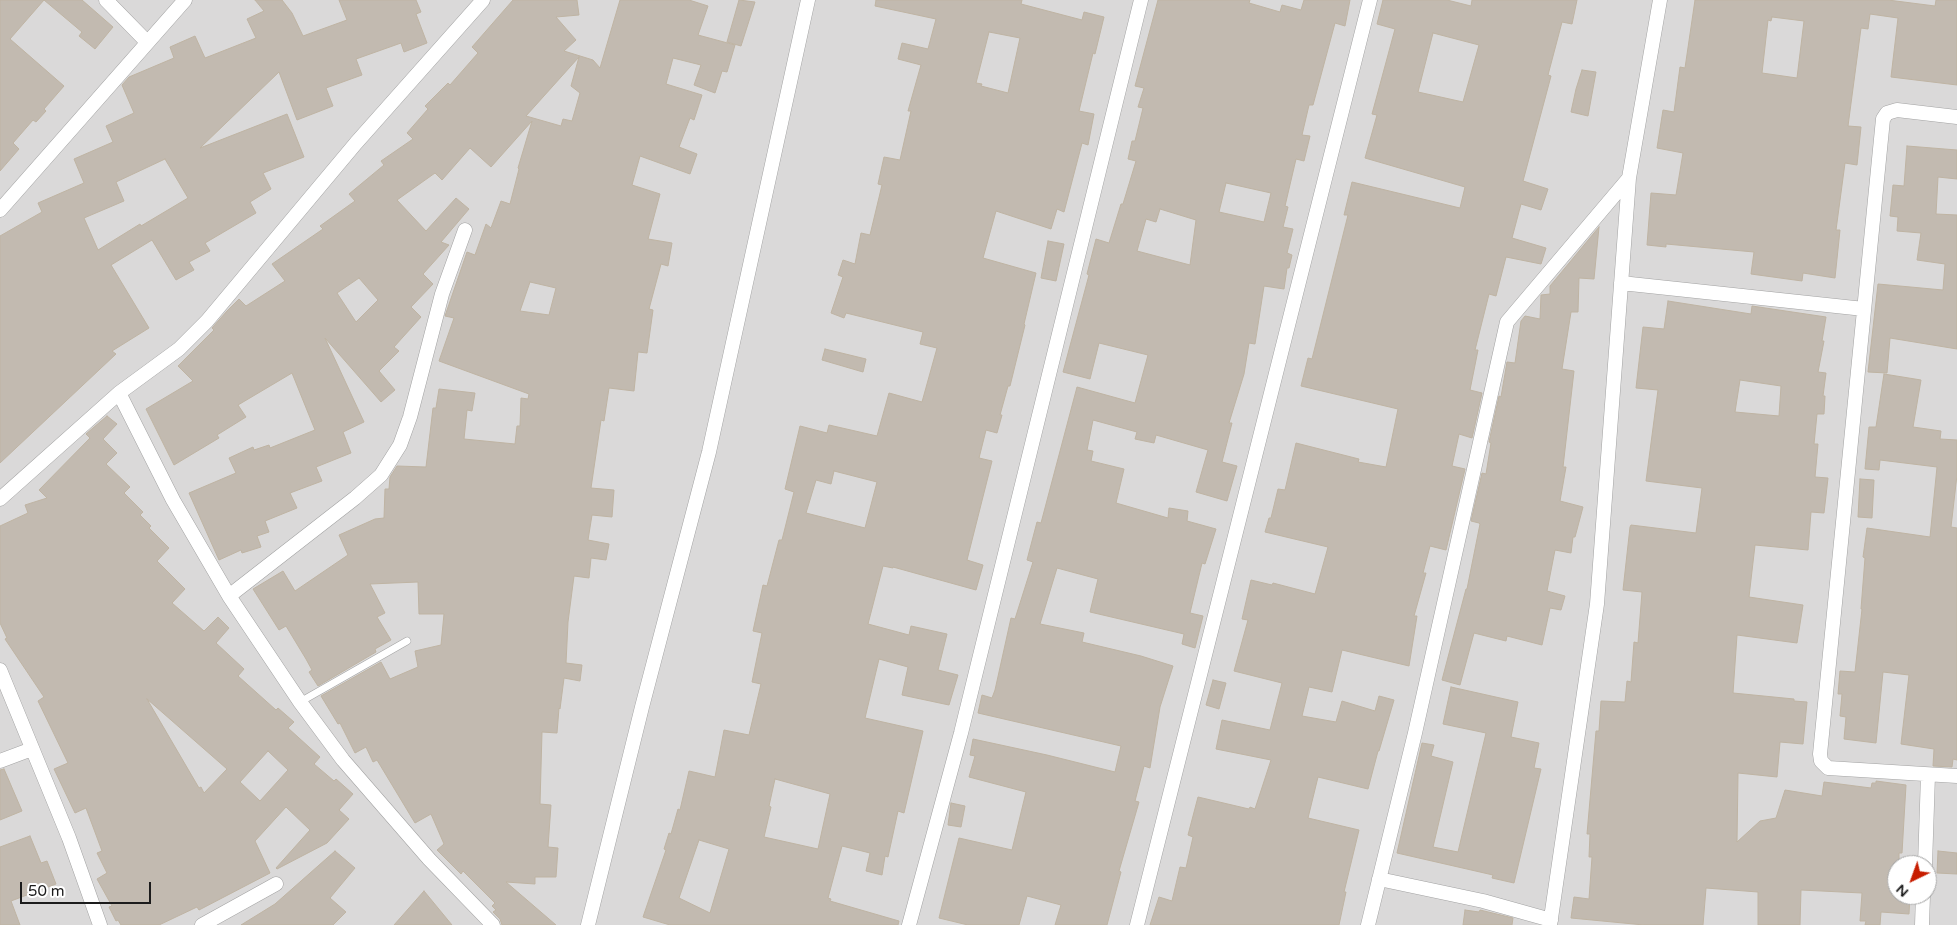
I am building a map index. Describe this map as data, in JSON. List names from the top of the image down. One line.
{"scale_bar":"50 m","north":"bottom left"}
